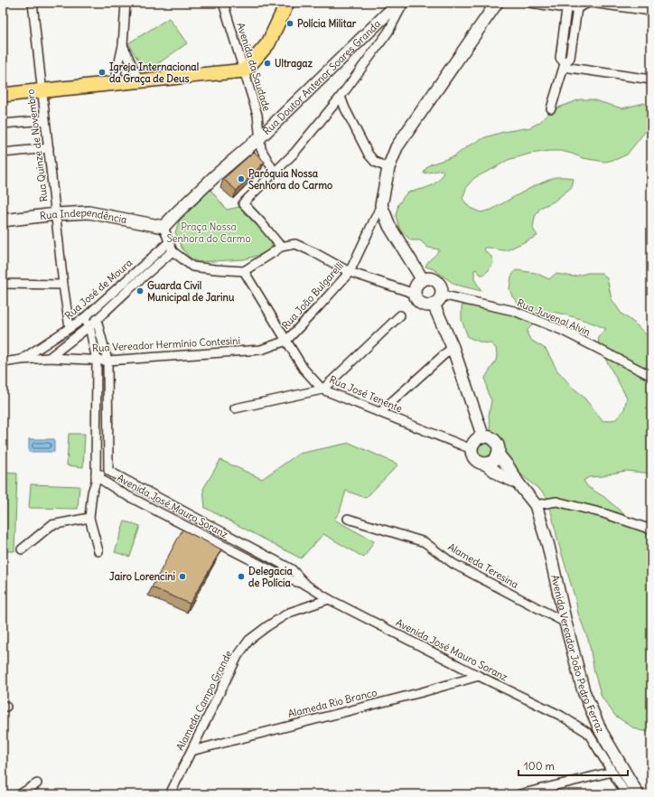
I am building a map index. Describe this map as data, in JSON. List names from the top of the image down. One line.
{"streets":{"main road":["Rua Doutor Antenor Soares Granda","Rua Independência","Avenida Vereador João Pedro Ferraz"],"street":["Avenida da Saudade","Rua Quinze de Novembro","Rua José de Moura","Rua João Bulgarelli","Rua Juvenal Alvin","Rua Vereador Hermínio Contesini","Rua José Tenente","Avenida José Mauro Soranz","Alameda Teresina","Alameda Campo Grande","Alameda Rio Branco"]},"crossings":[["Avenida da Saudade","Rua Doutor Antenor Soares Granda"],["Rua Doutor Antenor Soares Granda","Rua Independência"],["Rua Quinze de Novembro","Rua Independência"],["Rua Quinze de Novembro","Rua José de Moura"],["Rua José de Moura","Rua Vereador Hermínio Contesini"],["Rua José de Moura","Avenida José Mauro Soranz"],["Rua João Bulgarelli","Rua Vereador Hermínio Contesini"],["Rua João Bulgarelli","Rua José Tenente"],["Rua Vereador Hermínio Contesini","Rua José Tenente"],["Rua Vereador Hermínio Contesini","Avenida José Mauro Soranz"],["Rua José Tenente","Avenida Vereador João Pedro Ferraz"],["Avenida José Mauro Soranz","Alameda Campo Grande"],["Avenida José Mauro Soranz","Alameda Rio Branco"],["Alameda Teresina","Avenida Vereador João Pedro Ferraz"],["Alameda Campo Grande","Alameda Rio Branco"]],"parks":["Praça Nossa Senhora do Carmo"],"places":["Polícia Militar","Ultragaz","Igreja Internacional da Graça de Deus","Paróquia Nossa Senhora do Carmo","Guarda Civil Municipal de Jarinu","Jairo Lorencini","Delegacia de Polícia"],"scale_bar":"100 m"}
